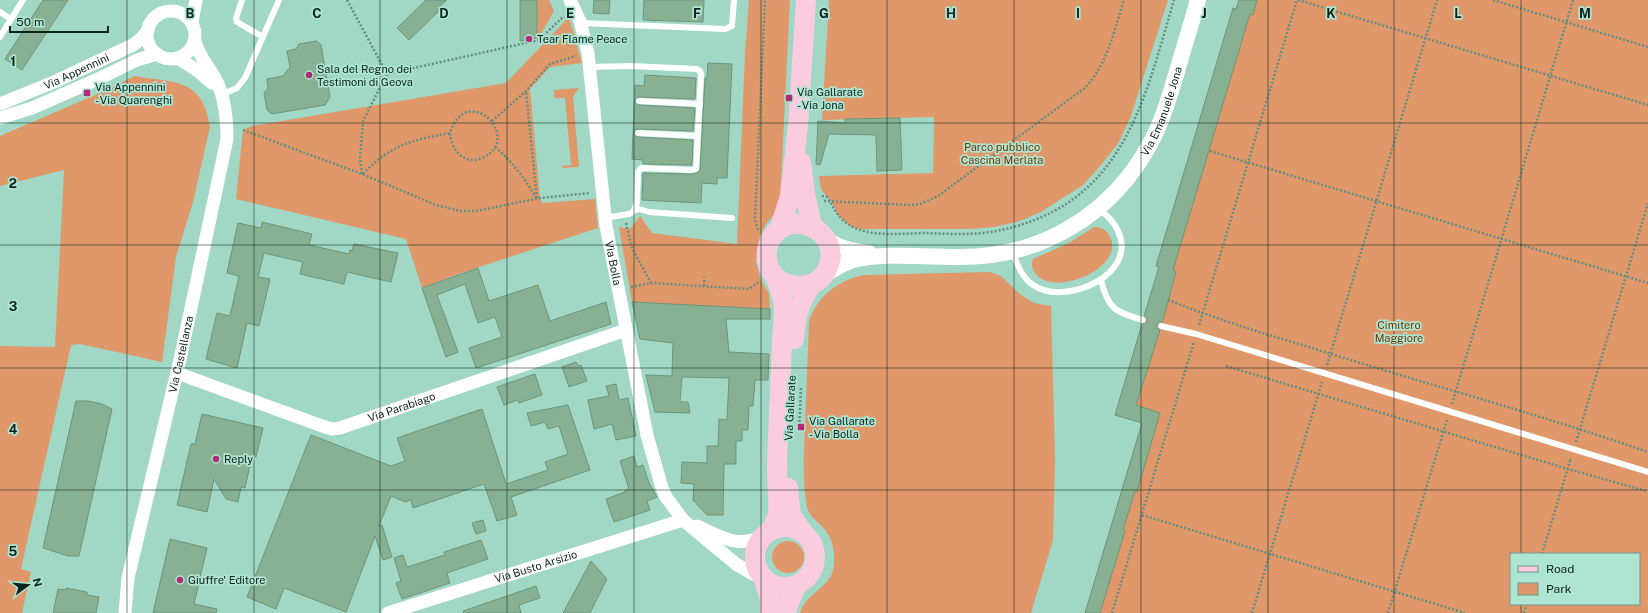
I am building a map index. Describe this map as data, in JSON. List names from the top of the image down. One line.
{"streets":{"main road":["Via Gallarate"],"street":["Via Appennini","Via Emanuele Jona","Via Bolla","Via Castellanza","Via Parabiago","Via Busto Arsizio"]},"crossings":[["Via Appennini","Via Castellanza"],["Via Emanuele Jona","Via Gallarate"],["Via Bolla","Via Parabiago"],["Via Bolla","Via Gallarate"],["Via Bolla","Via Busto Arsizio"],["Via Castellanza","Via Parabiago"]],"parks":["Parco pubblico Cascina Merlata","Cimitero Maggiore"],"places":{"other":["Tear Flame Peace","Sala del Regno dei Testimoni di Geova","Reply","Giuffre' Editore"],"transit":["Via Appennini - Via Quarenghi","Via Gallarate - Via Jona","Via Gallarate - Via Bolla"]},"legend":["Road","Park"],"scale_bar":"50 m","north":"right","grid":{"columns":["B","C","D","E","F","G","H","I","J","K","L","M"],"rows":["1","2","3","4","5"]}}
